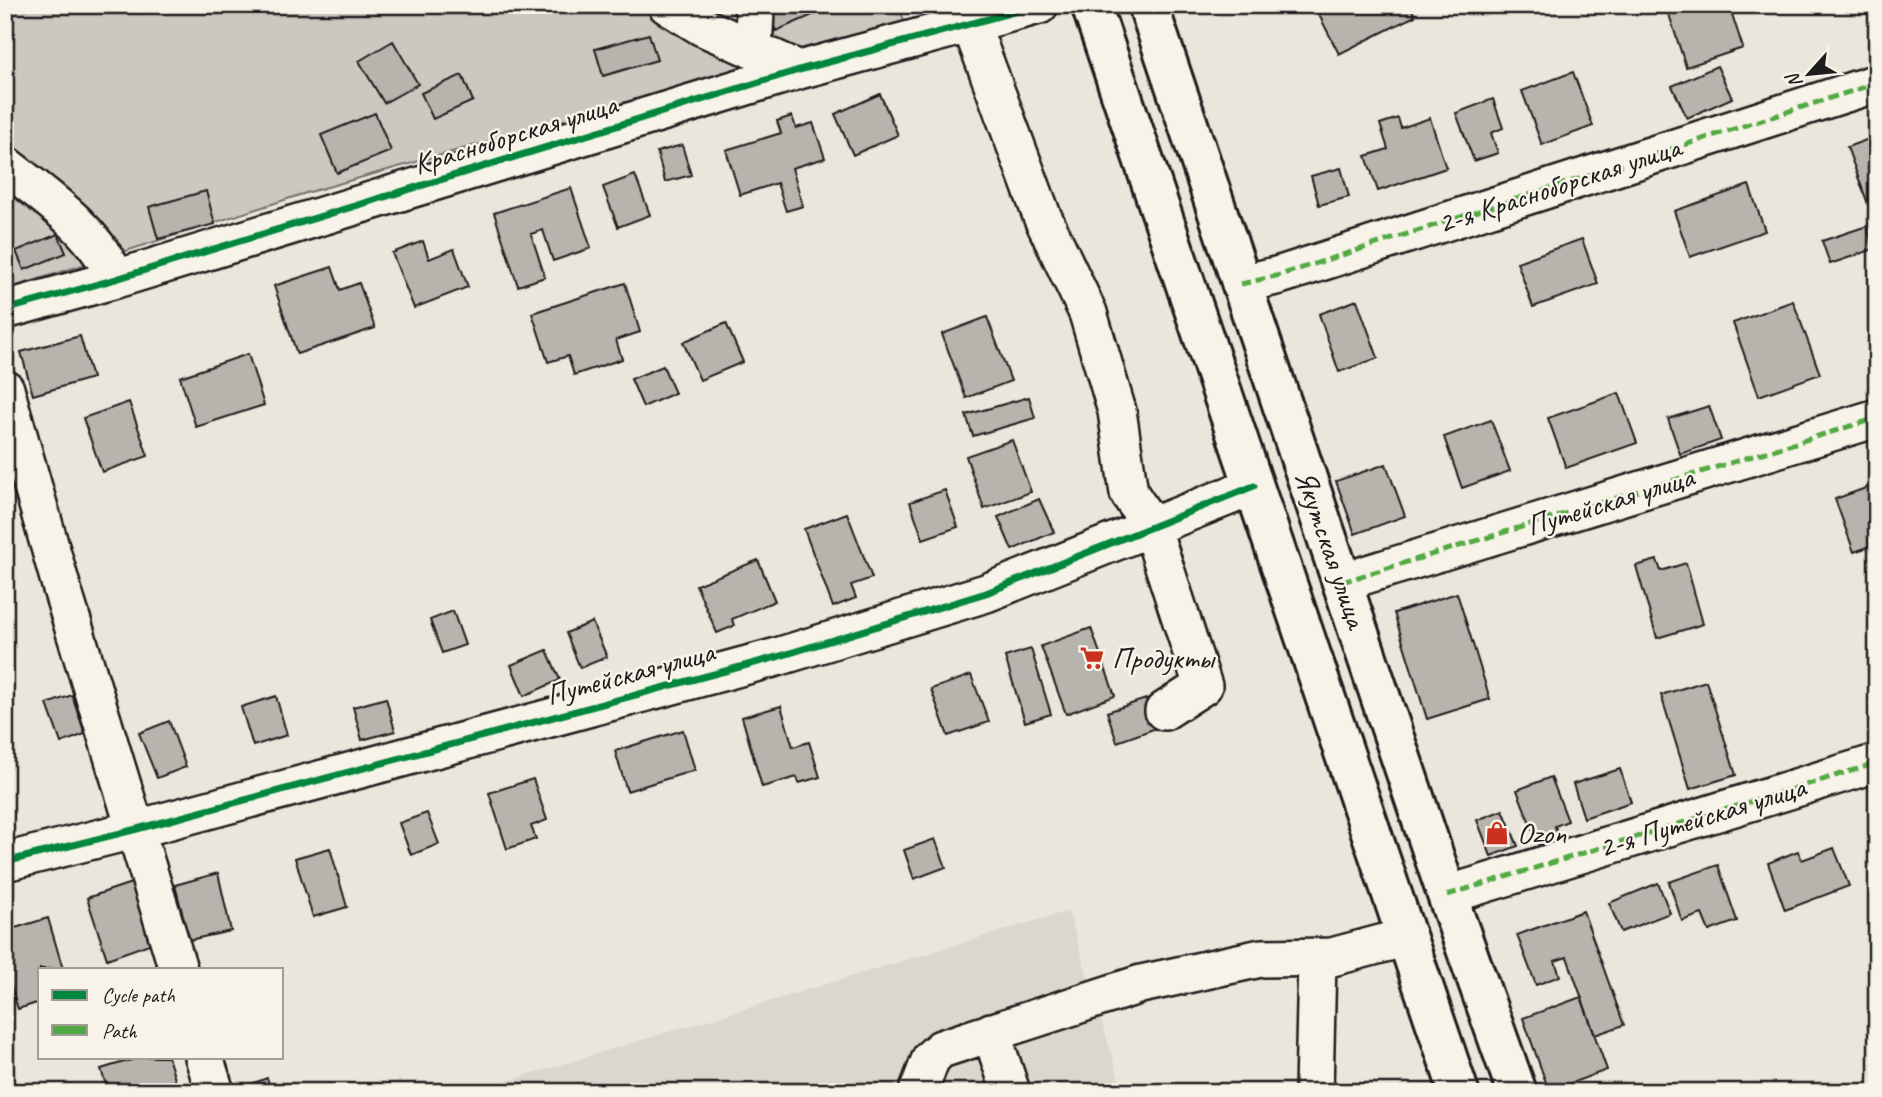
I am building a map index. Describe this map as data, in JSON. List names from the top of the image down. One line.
{"streets":{"main road":["Якутская улица"],"street":["Красноборская улица","2-я Красноборская улица","Путейская улица","2-я Путейская улица"]},"crossings":[["2-я Красноборская улица","Якутская улица"],["Путейская улица","Якутская улица"],["Якутская улица","2-я Путейская улица"]],"places":{"supermarket":["Продукты"],"shop":["Ozon"]},"legend":["Cycle path","Path"],"north":"bottom left"}
